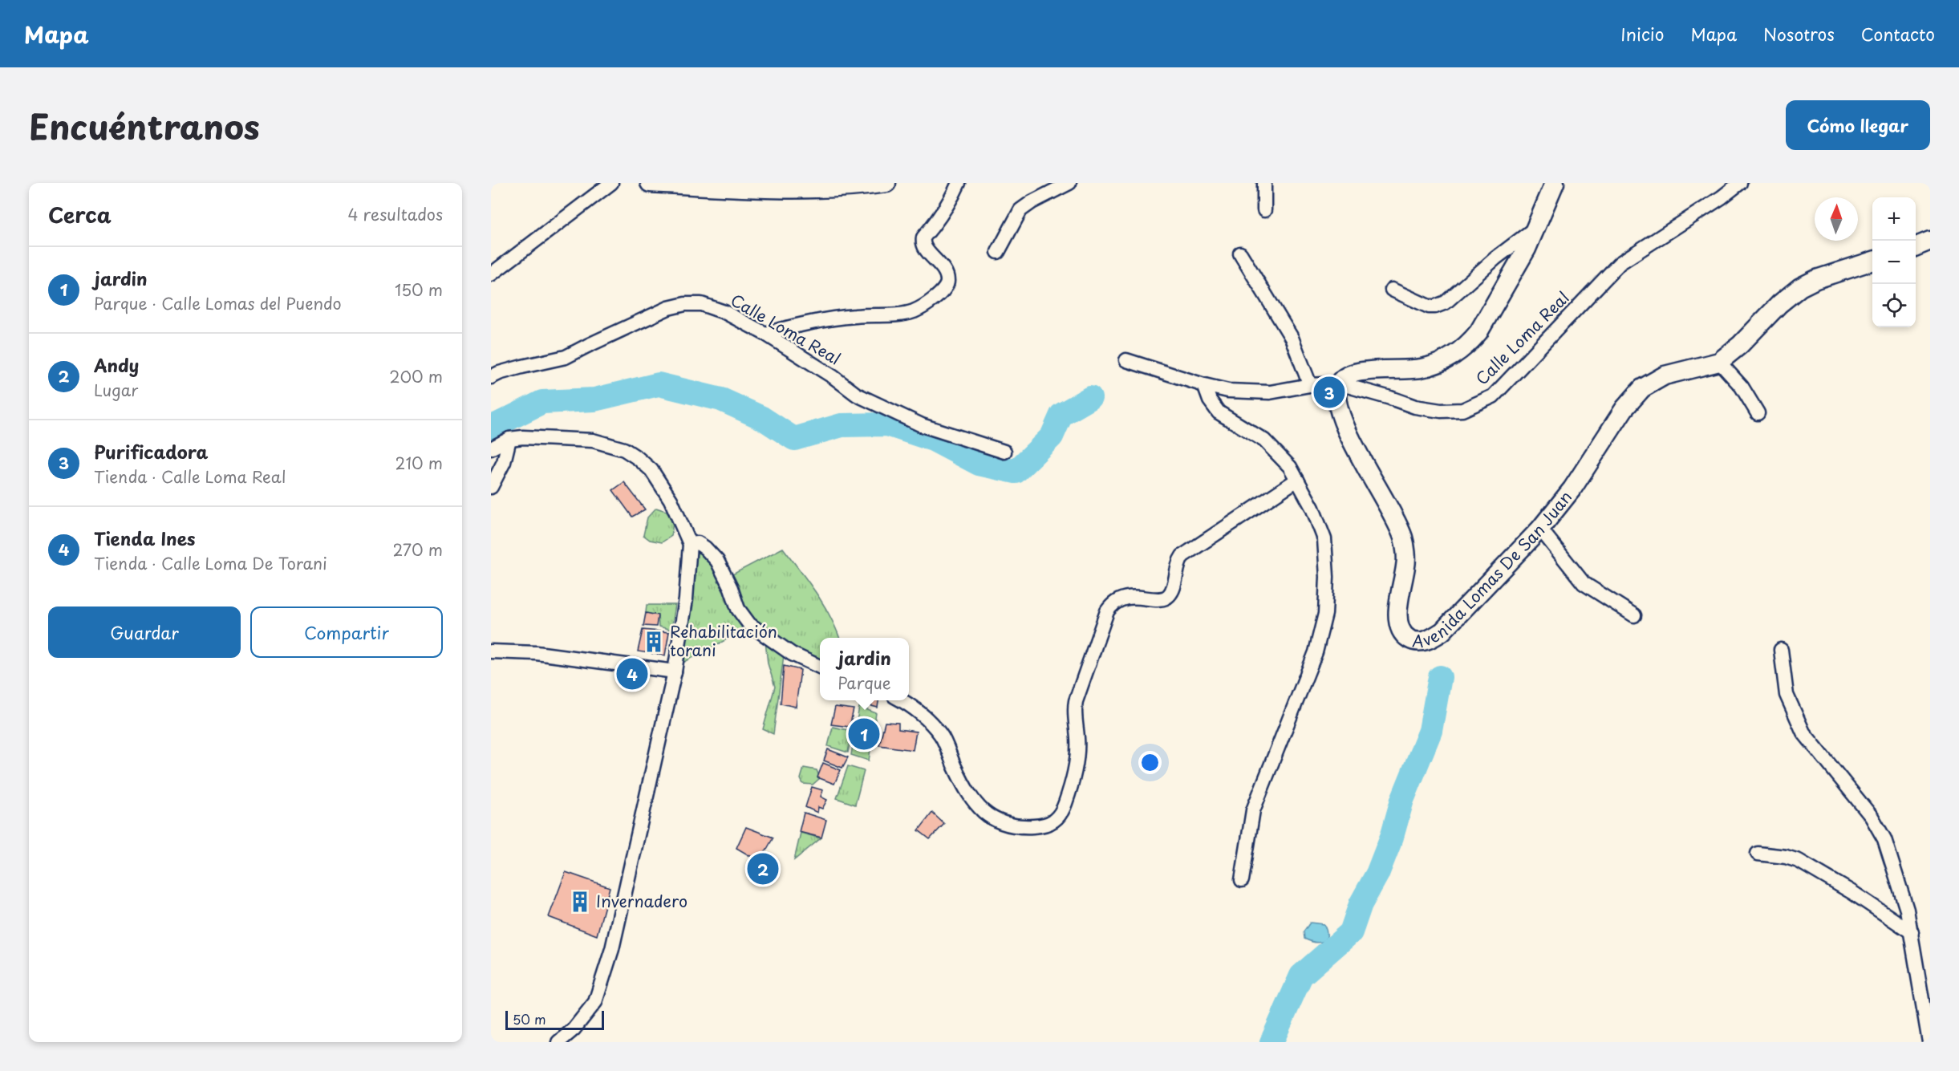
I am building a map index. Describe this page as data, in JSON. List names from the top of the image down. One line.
{"streets":{"main road":["Avenida Lomas De San Juan"],"street":["Calle Loma Real"]},"crossings":[["Calle Loma Real","Avenida Lomas De San Juan"]],"places":{"building":["Rehabilitación torani","Invernadero"]},"scale_bar":"50 m","north":"top","page":{"header":"Mapa","nav":["Inicio","Mapa","Nosotros","Contacto"],"title":"Encuéntranos","buttons":["Cómo llegar",["Guardar","Compartir"]],"heading":["Cerca","4 resultados"],"map_buttons":["+","−"],"list":[{"mark":"1","name":"jardin","note":"Parque · Calle Lomas del Puendo","value":"150 m"},{"mark":"2","name":"Andy","note":"Lugar","value":"200 m"},{"mark":"3","name":"Purificadora","note":"Tienda · Calle Loma Real","value":"210 m"},{"mark":"4","name":"Tienda Ines","note":"Tienda · Calle Loma De Torani","value":"270 m"}],"pins":["3","4","1","2"],"popup":["jardin","Parque"],"scale":"50 m"}}
